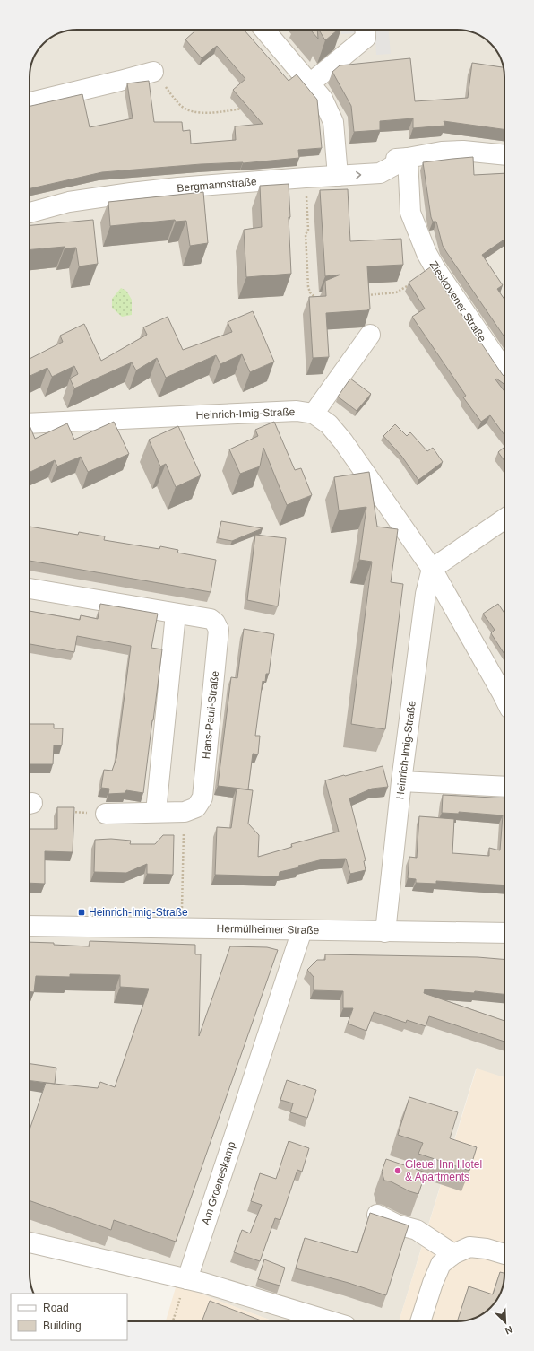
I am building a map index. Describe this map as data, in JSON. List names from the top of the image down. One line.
{"streets":{"street":["Bergmannstraße","Zieskovener Straße","Heinrich-Imig-Straße","Hans-Pauli-Straße","Hermülheimer Straße","Am Groeneskamp"]},"crossings":[["Bergmannstraße","Zieskovener Straße"],["Heinrich-Imig-Straße","Hermülheimer Straße"],["Hermülheimer Straße","Am Groeneskamp"]],"places":{"transit":["Heinrich-Imig-Straße"],"other":["Gleuel Inn Hotel & Apartments"]},"legend":["Road","Building"],"north":"bottom right"}
